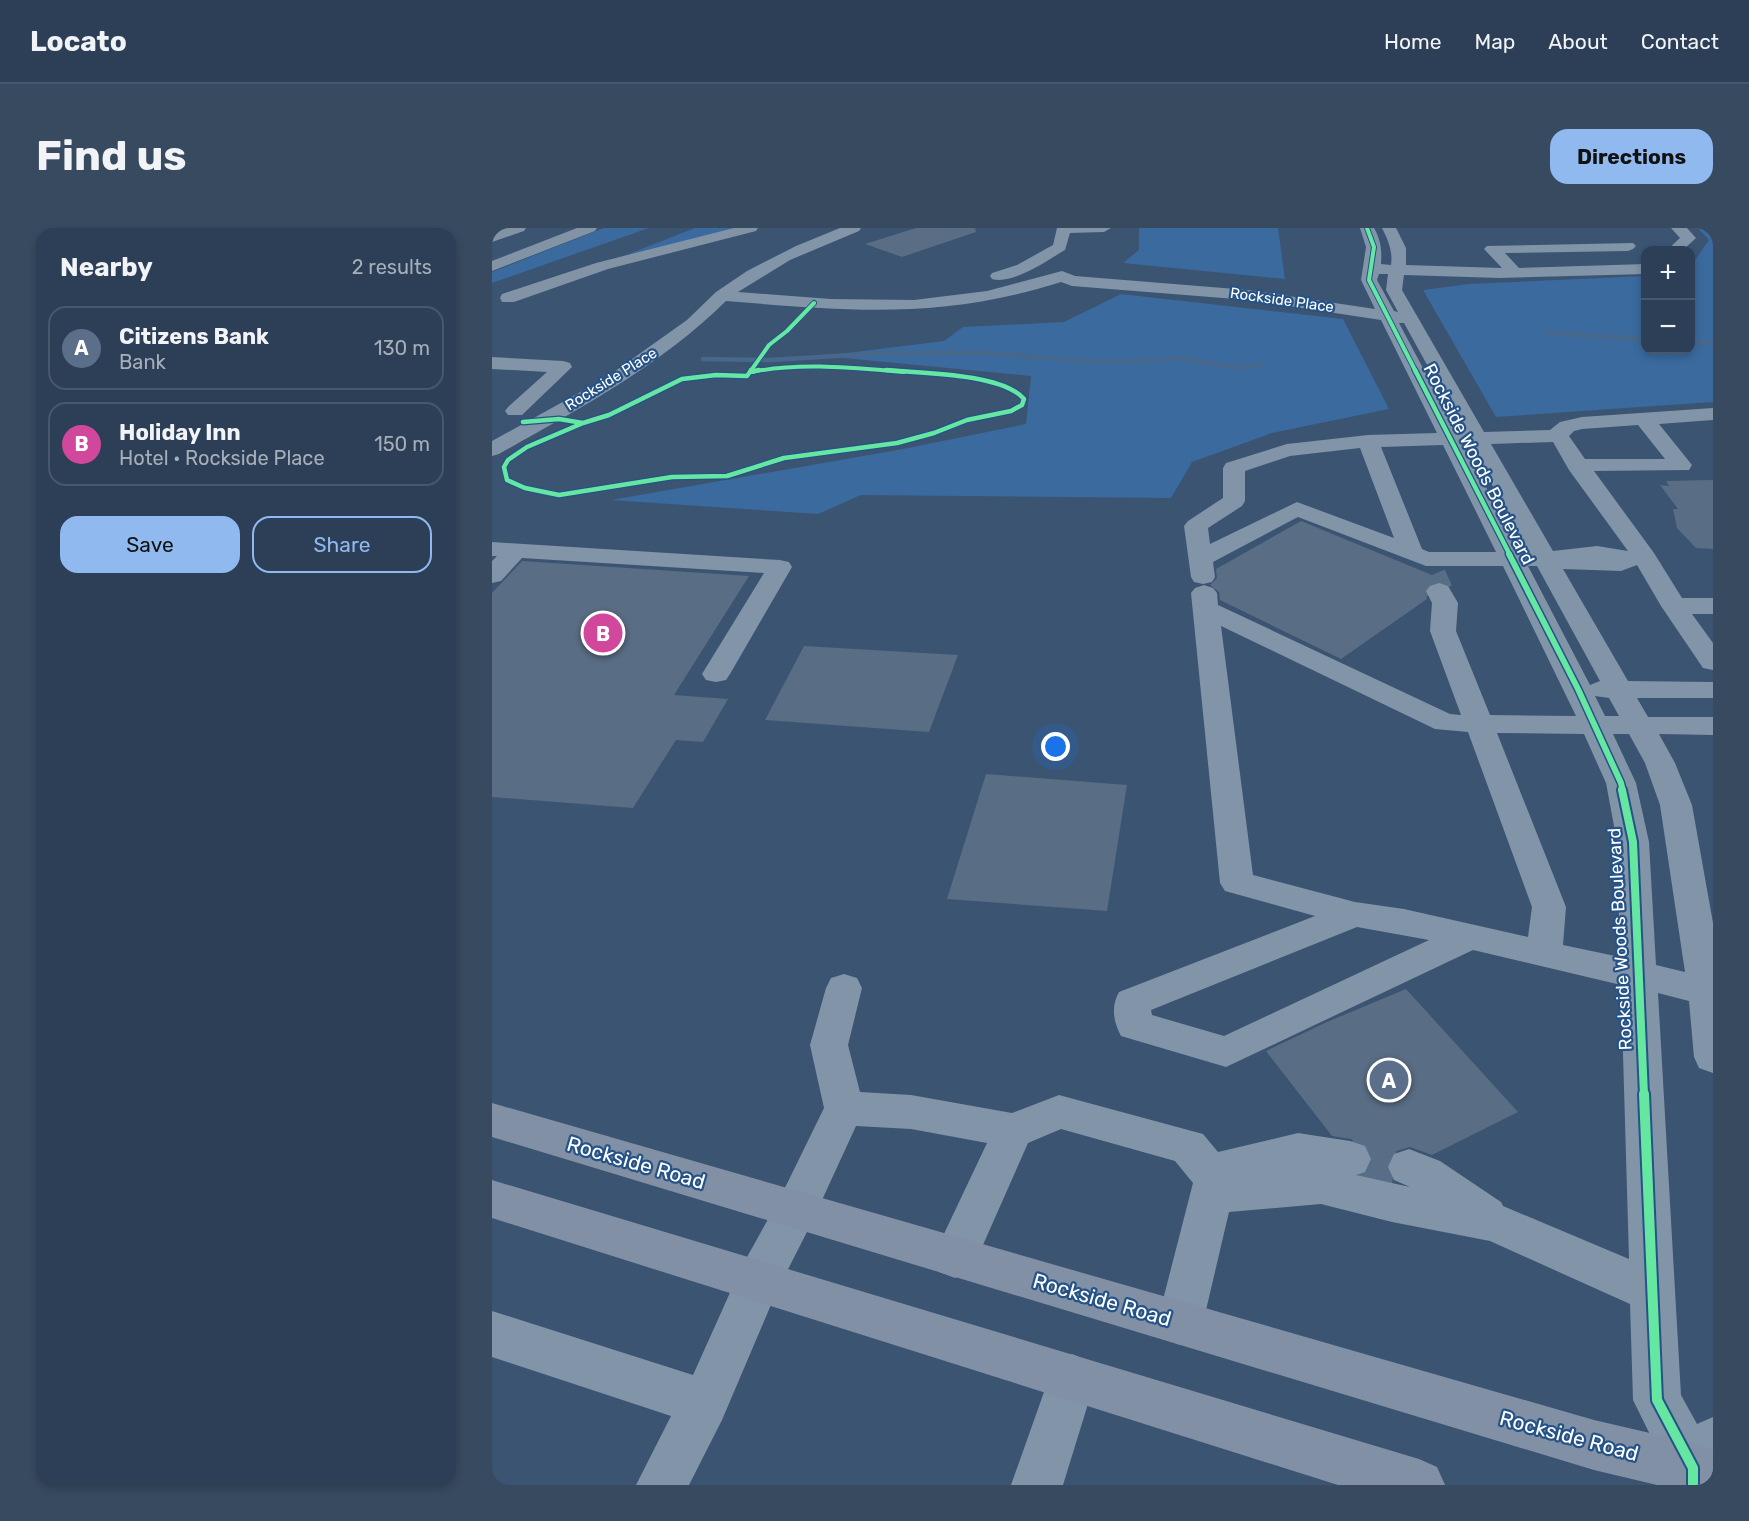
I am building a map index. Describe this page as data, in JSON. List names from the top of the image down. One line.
{"streets":{"main road":["Rockside Road"],"street":["Rockside Place","Rockside Woods Boulevard"]},"crossings":[["Rockside Place","Rockside Woods Boulevard"],["Rockside Woods Boulevard","Rockside Road"]],"page":{"header":"Locato","nav":["Home","Map","About","Contact"],"buttons":["Directions",["Save","Share"]],"title":"Find us","heading":["Nearby","2 results"],"map_buttons":["+","−"],"list":[{"mark":"A","name":"Citizens Bank","note":"Bank","value":"130 m"},{"mark":"B","name":"Holiday Inn","note":"Hotel · Rockside Place","value":"150 m"}],"pins":["B","A"]}}
